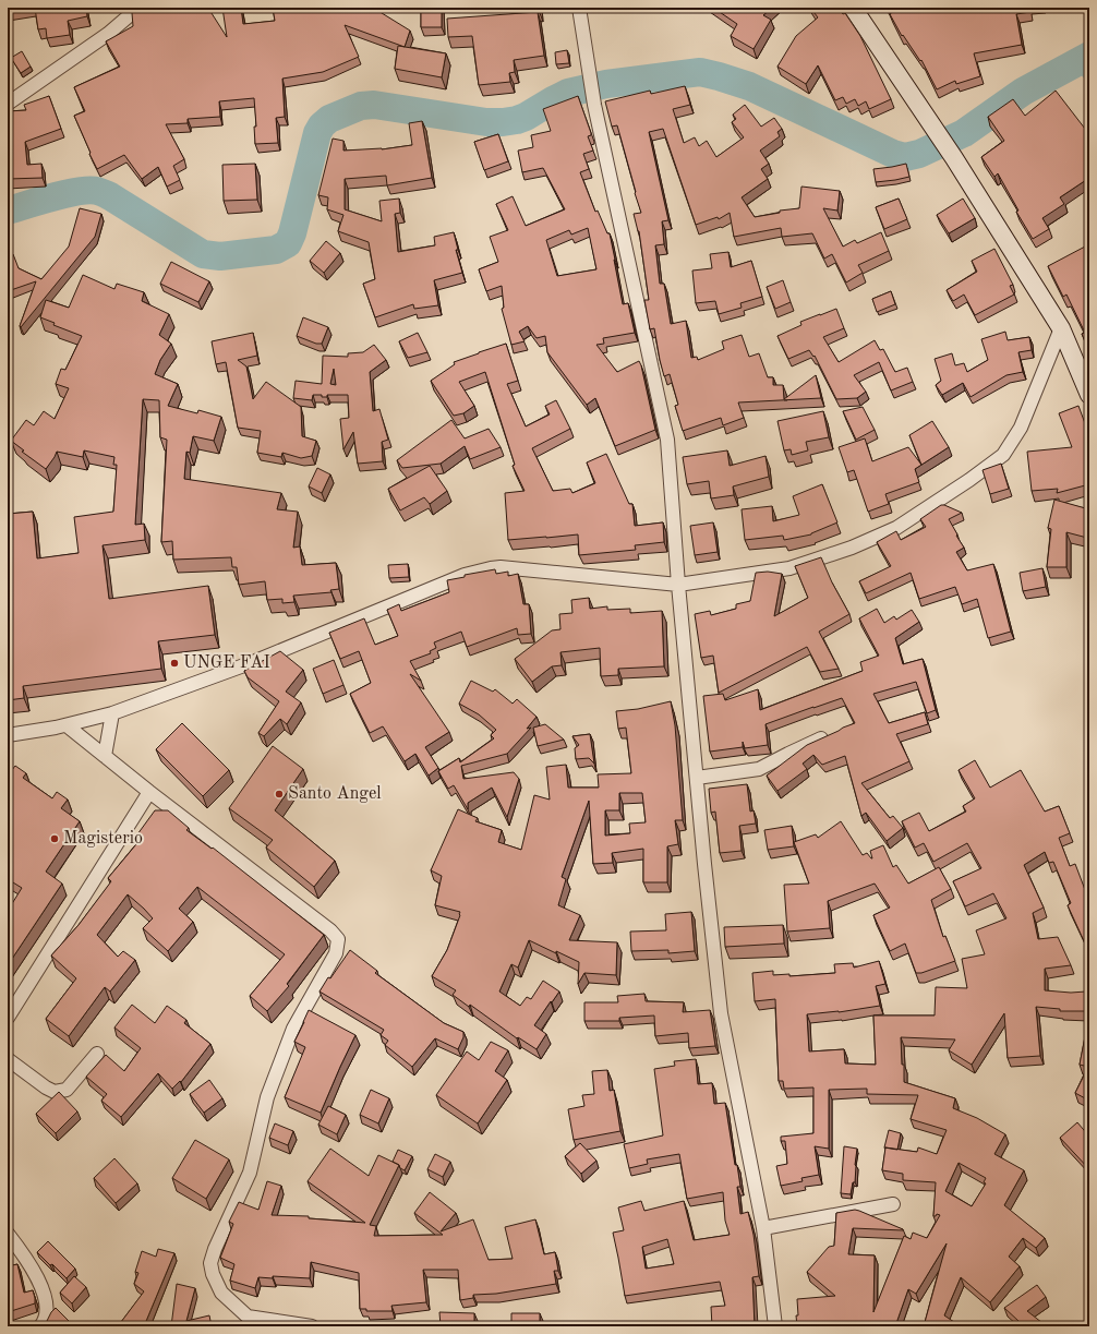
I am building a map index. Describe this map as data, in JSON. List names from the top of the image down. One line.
{"places":["UNGE FAI","Santo Angel","Magisterio"]}
